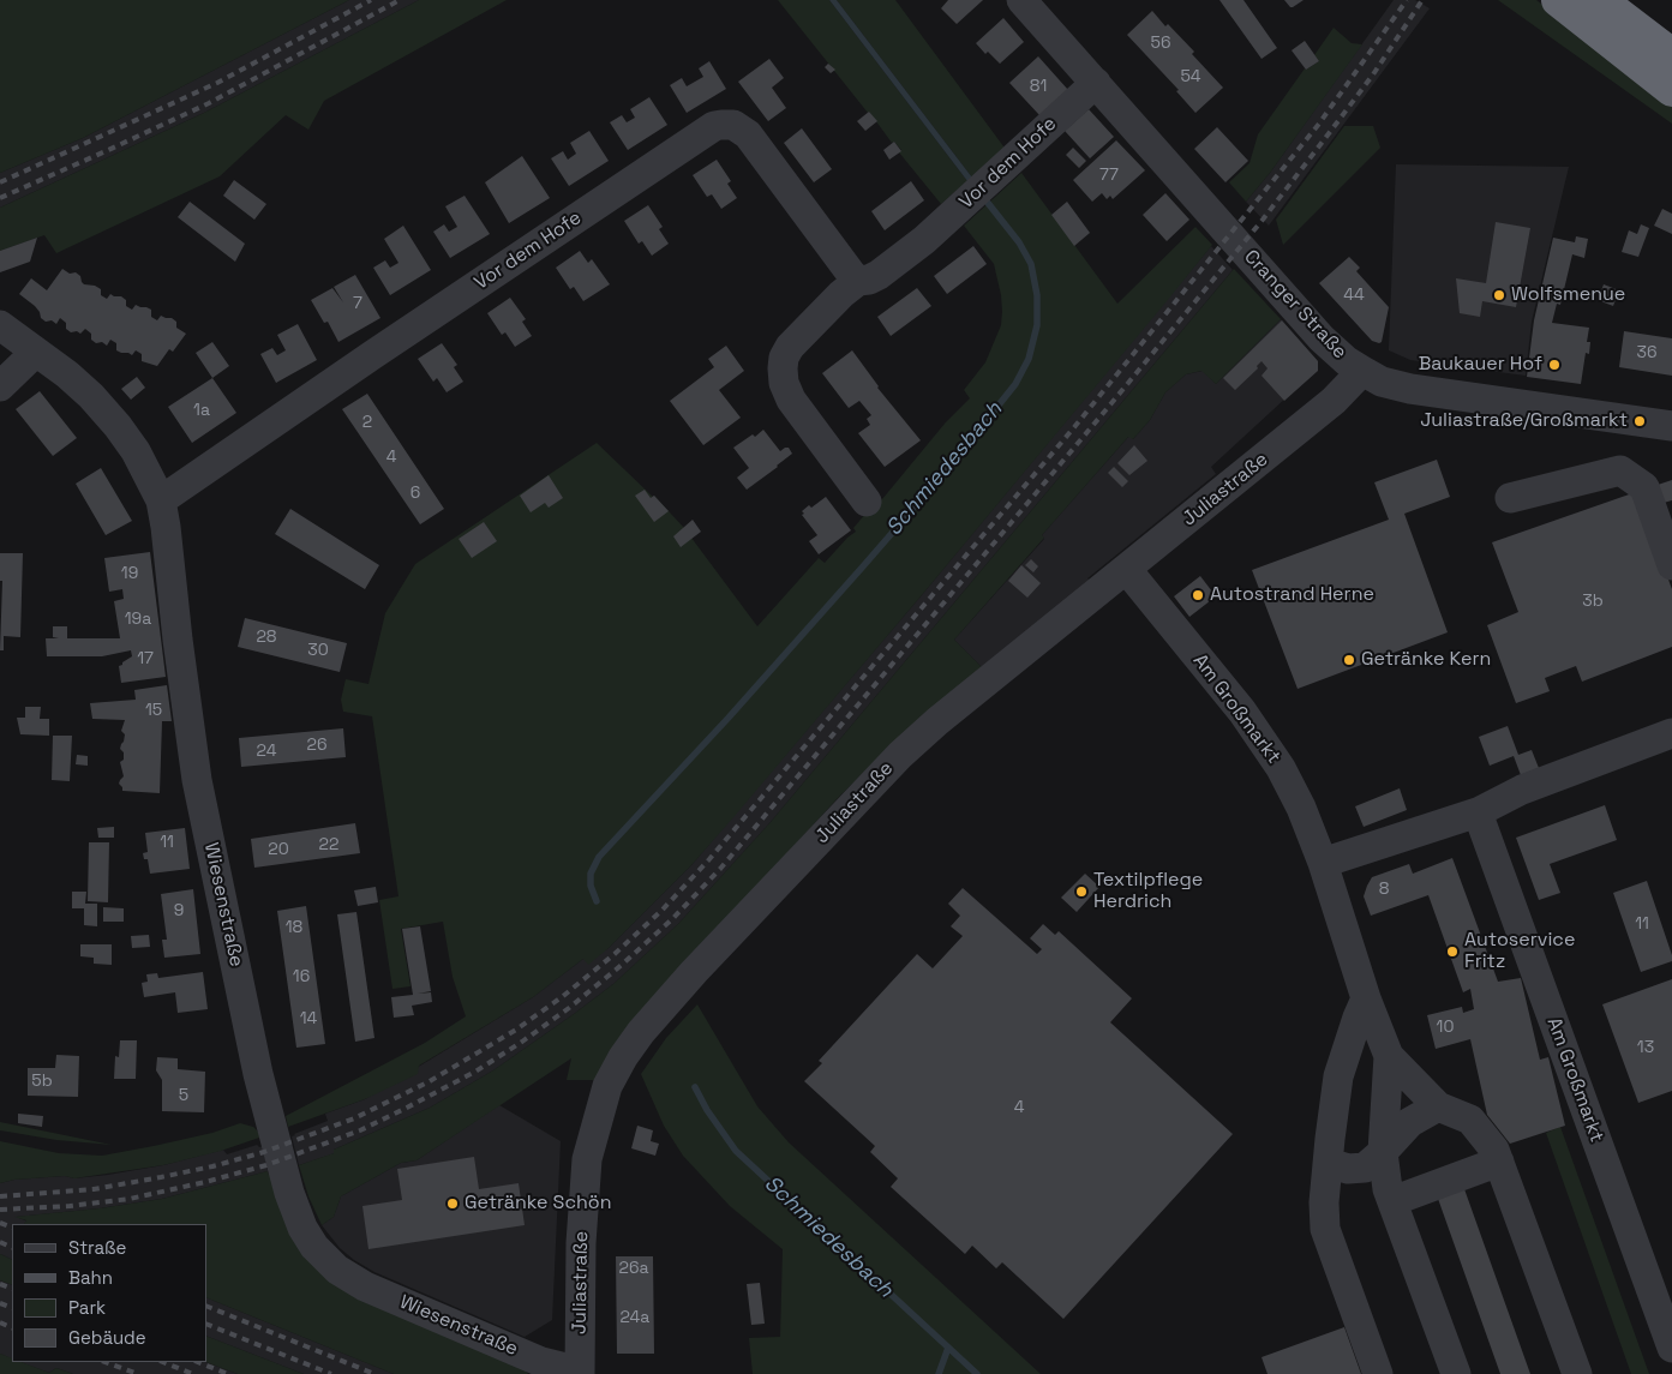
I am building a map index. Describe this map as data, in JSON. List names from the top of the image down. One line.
{"streets":{"street":["Vor dem Hofe","Cranger Straße","Juliastraße","Am Großmarkt","Wiesenstraße"]},"crossings":[["Vor dem Hofe","Cranger Straße"],["Vor dem Hofe","Wiesenstraße"],["Cranger Straße","Juliastraße"],["Juliastraße","Am Großmarkt"],["Juliastraße","Wiesenstraße"]],"water":["Schmiedesbach"],"places":["Wolfsmenue","Baukauer Hof","Juliastraße/Großmarkt","Autostrand Herne","Getränke Kern","Textilpflege Herdrich","Autoservice Fritz","Getränke Schön"],"house_numbers":["56","54","81","77","44","7","36","1a","2","4","6","19","3b","19a","28","30","17","15","26","24","11","22","20","8","9","11","18","16","14","10","13","5b","5","4","26a","24a"],"legend":["Straße","Bahn","Park","Gebäude"]}
